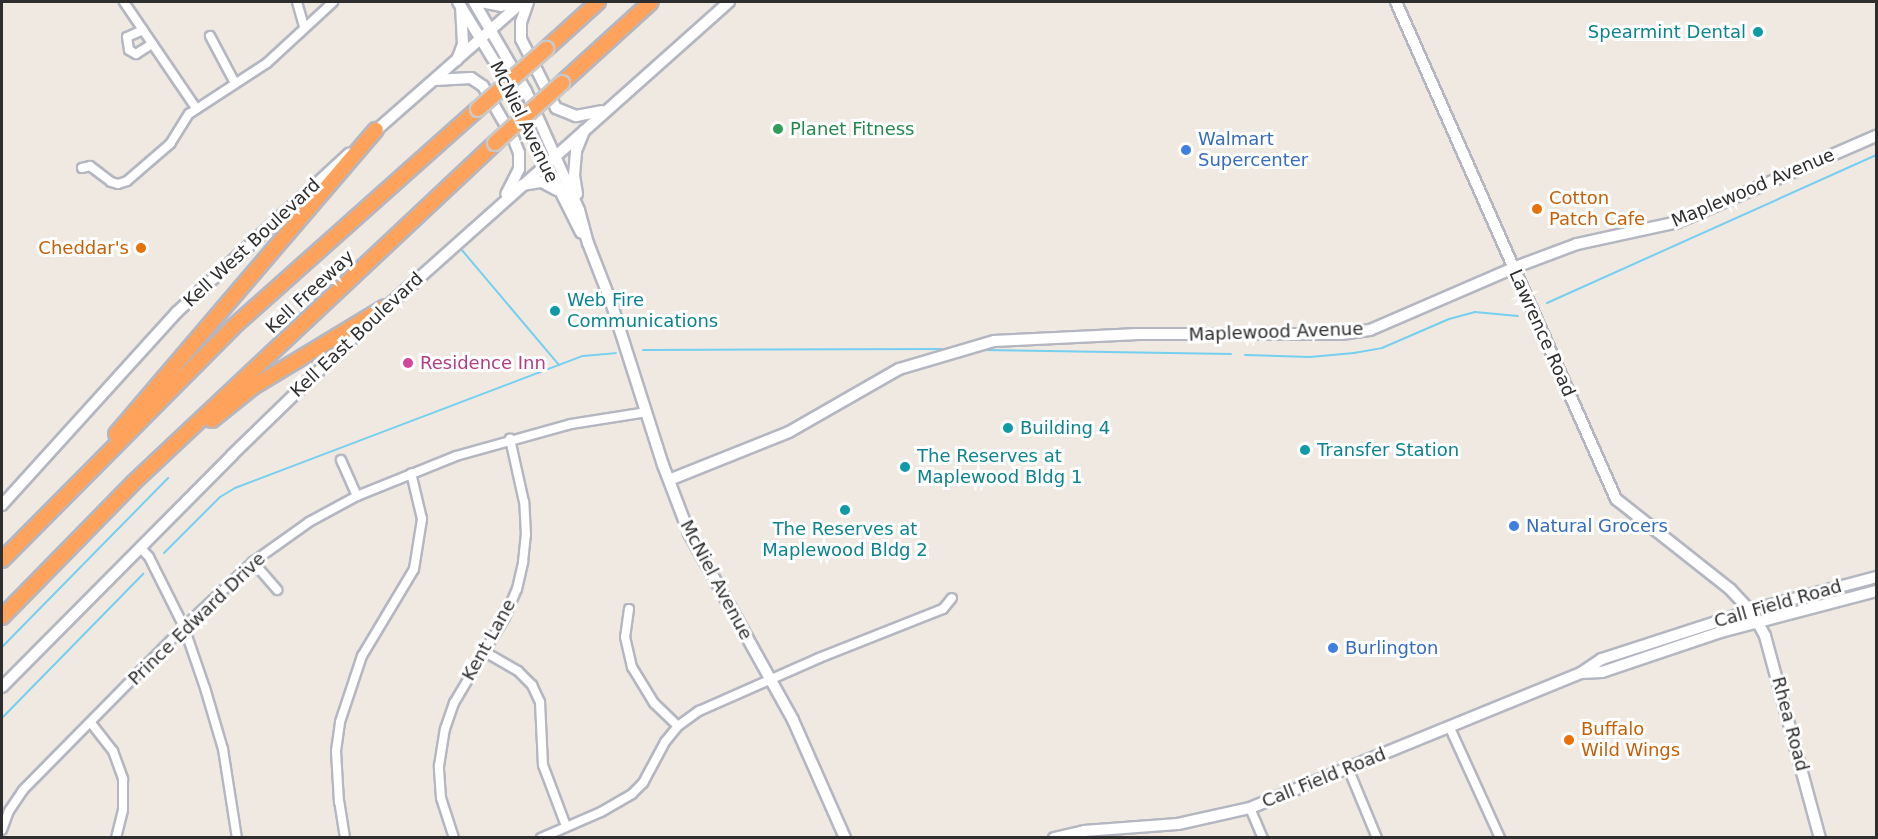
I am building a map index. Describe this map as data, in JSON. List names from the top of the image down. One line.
{"streets":{"highway":["Kell Freeway"],"street":["McNiel Avenue","Maplewood Avenue","Kell West Boulevard","Lawrence Road","Kell East Boulevard","Call Field Road","Prince Edward Drive","Kent Lane","Rhea Road"]},"crossings":[["McNiel Avenue","Maplewood Avenue"],["McNiel Avenue","Kell West Boulevard"],["McNiel Avenue","Kell East Boulevard"],["McNiel Avenue","Prince Edward Drive"],["Maplewood Avenue","Lawrence Road"],["Lawrence Road","Call Field Road"],["Lawrence Road","Rhea Road"],["Call Field Road","Rhea Road"],["Prince Edward Drive","Kent Lane"]],"places":["Spearmint Dental","Planet Fitness","Walmart Supercenter","Cotton Patch Cafe","Cheddar's","Web Fire Communications","Residence Inn","Building 4","Transfer Station","The Reserves at Maplewood Bldg 1","The Reserves at Maplewood Bldg 2","Natural Grocers","Burlington","Buffalo Wild Wings"]}
